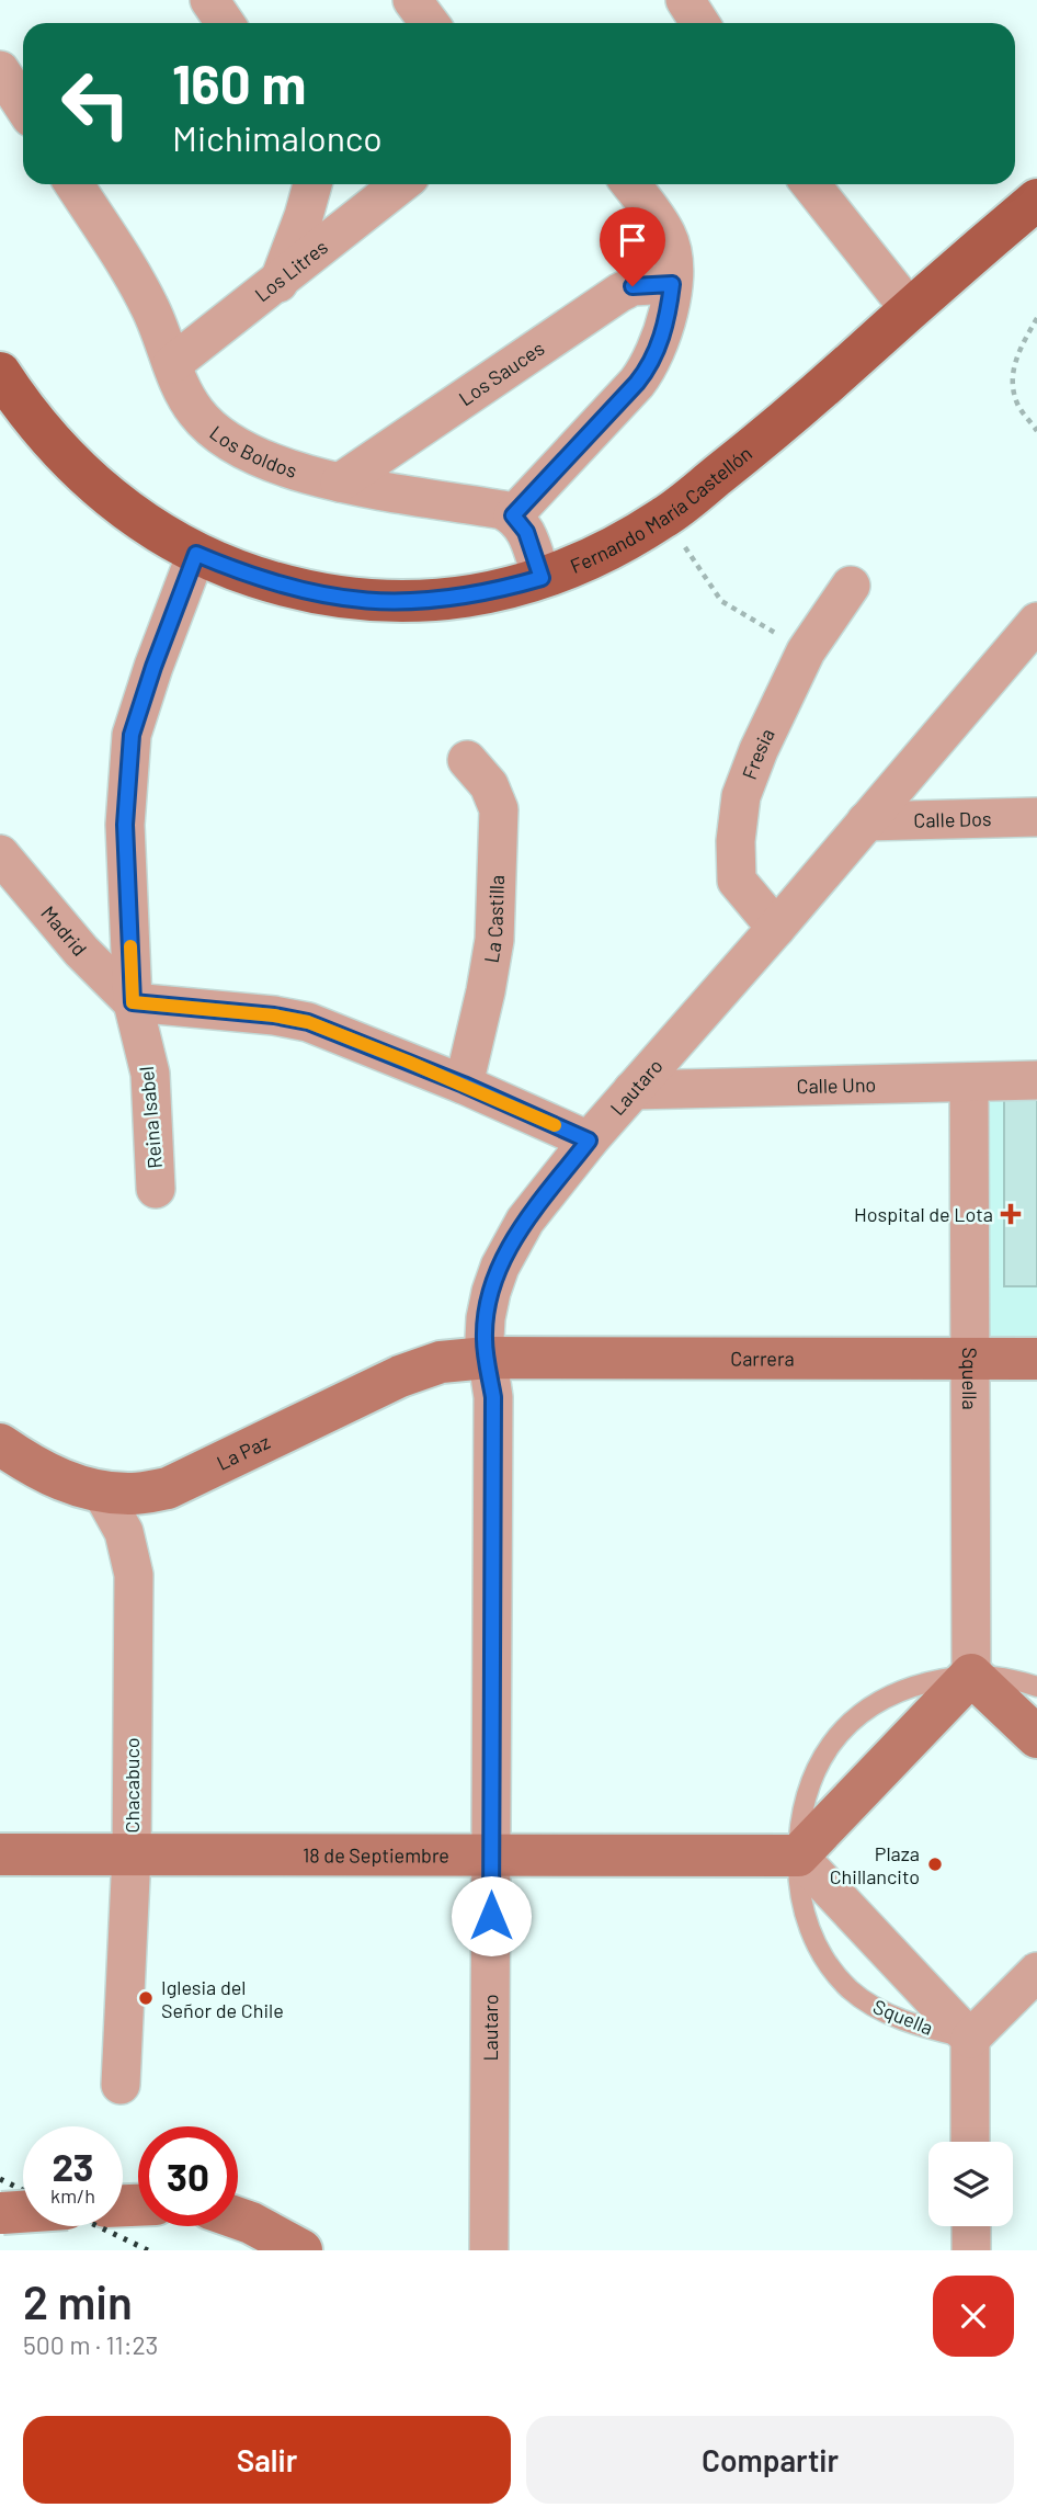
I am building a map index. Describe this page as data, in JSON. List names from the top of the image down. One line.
{"streets":{"main road":["Fernando María Castellón"],"street":["Los Litres","Los Sauces","Los Boldos","Fresia","Calle Dos","La Castilla","Madrid","Calle Uno","Lautaro","Reina Isabel","Carrera","Squella","La Paz","Chacabuco","18 de Septiembre"]},"crossings":[["Los Litres","Los Boldos"],["Los Sauces","Los Boldos"],["Fernando María Castellón","Reina Isabel"],["Fresia","Lautaro"],["Calle Dos","Lautaro"],["Madrid","Reina Isabel"],["Calle Uno","Lautaro"],["Calle Uno","Squella"],["Lautaro","Carrera"],["Lautaro","La Paz"],["Lautaro","18 de Septiembre"],["Carrera","Squella"],["Carrera","La Paz"],["Squella","18 de Septiembre"],["La Paz","Chacabuco"],["Chacabuco","18 de Septiembre"]],"places":{"health":["Hospital de Lota"],"other":["Plaza Chillancito","Iglesia del Señor de Chile"]},"page":{"turn":["160 m","Michimalonco"],"speed":"23 km/h","limit":"30","heading":["2 min","500 m · 11:23"],"buttons":["Salir","Compartir"]}}
